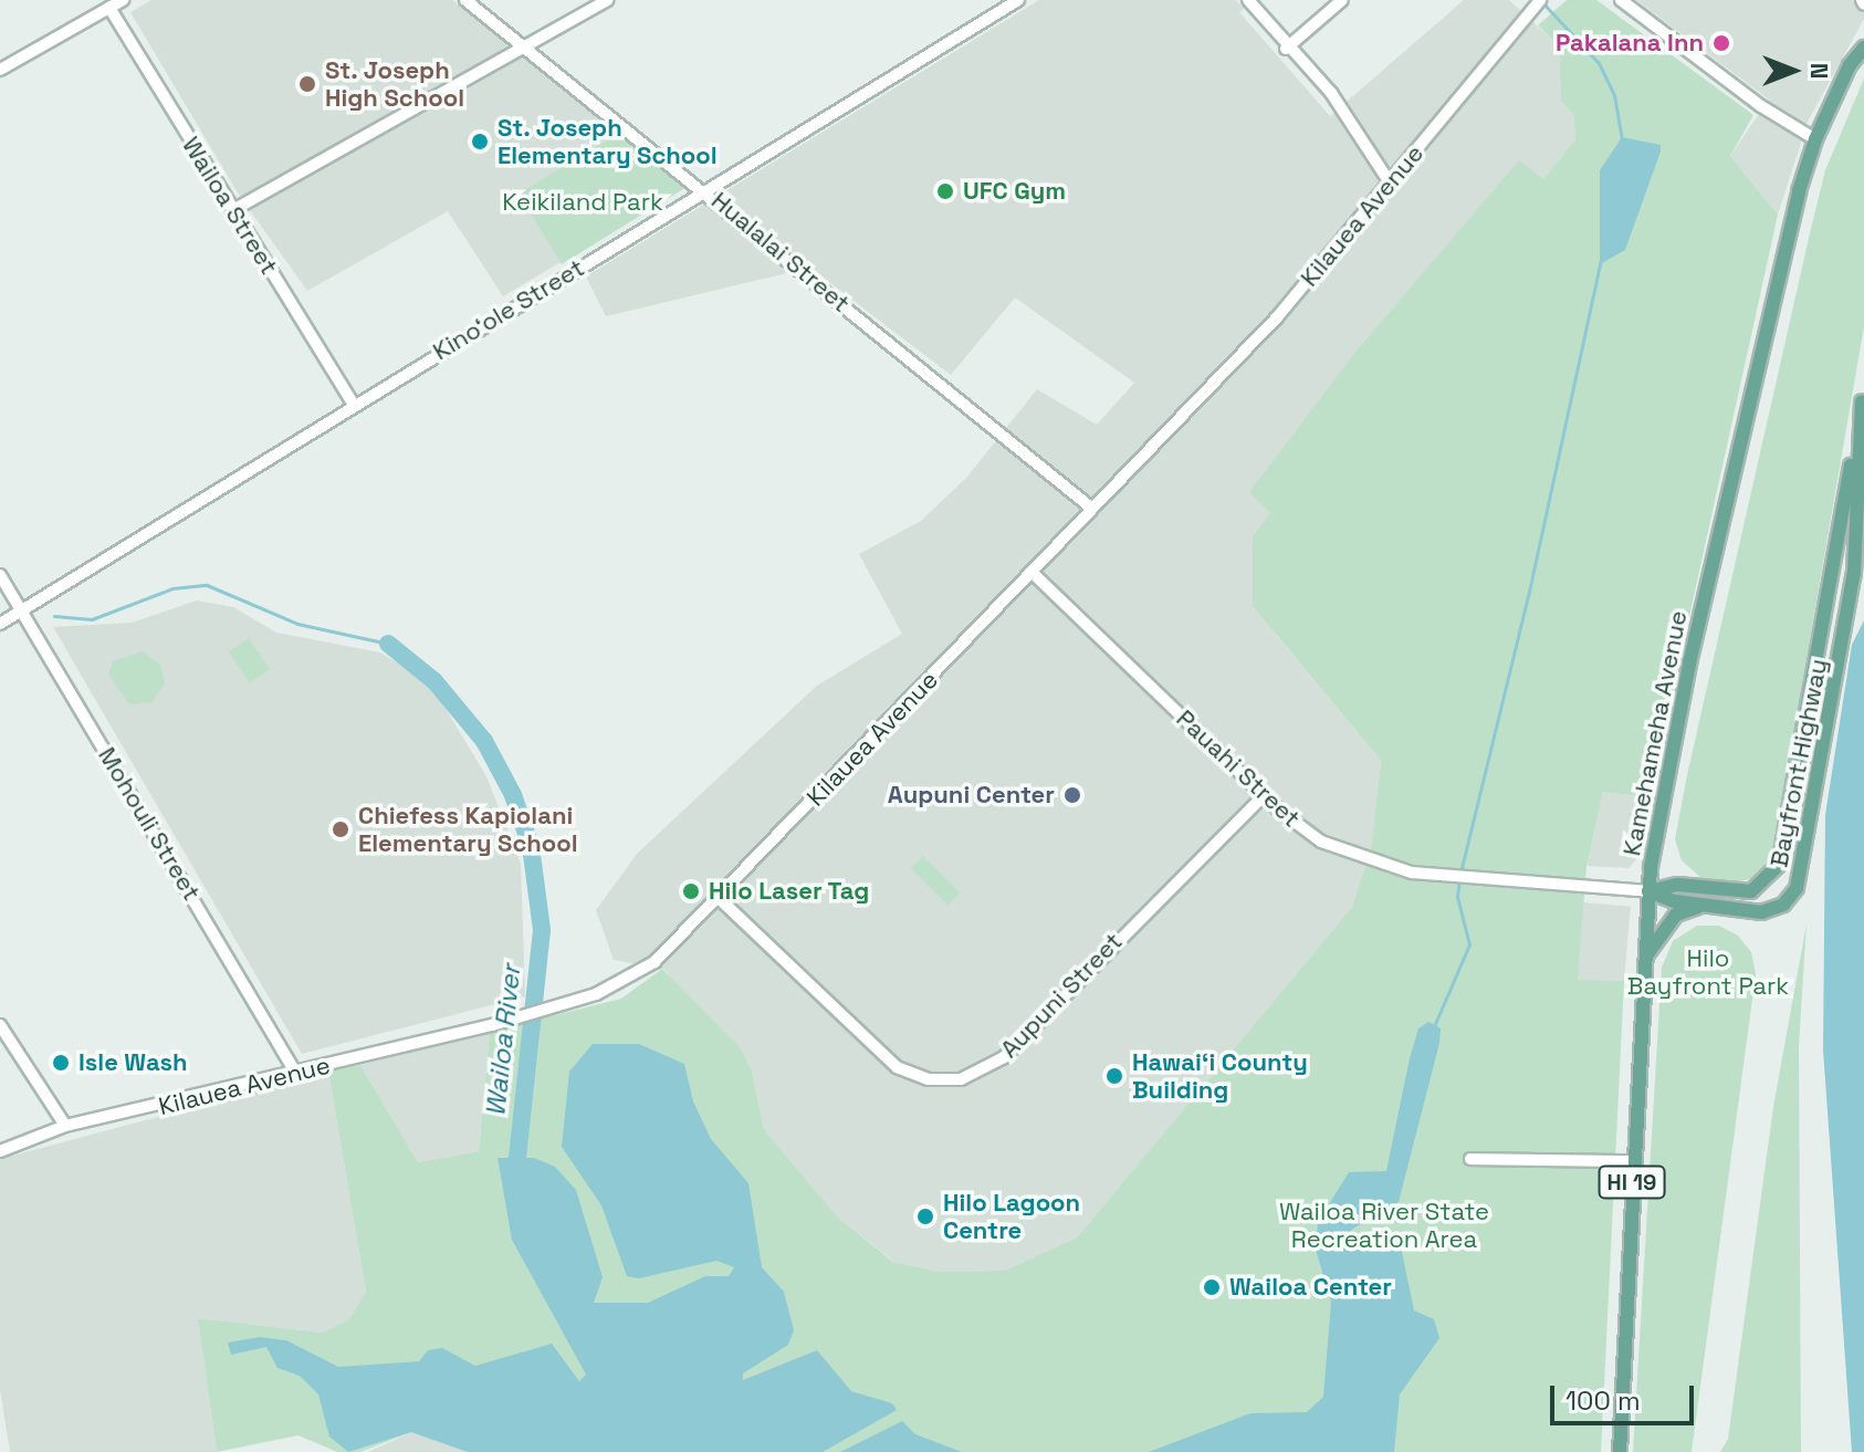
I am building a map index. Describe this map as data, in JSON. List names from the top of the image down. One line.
{"streets":{"main road":["Kamehameha Avenue","Bayfront Highway","HI 19"],"street":["Wailoa Street","Kilauea Avenue","Hualalai Street","Kinoʻole Street","Pauahi Street","Mohouli Street","Aupuni Street"]},"crossings":[["Wailoa Street","Kinoʻole Street"],["Kilauea Avenue","Hualalai Street"],["Kilauea Avenue","Pauahi Street"],["Kilauea Avenue","Mohouli Street"],["Kilauea Avenue","Aupuni Street"],["Hualalai Street","Kinoʻole Street"],["Kinoʻole Street","Mohouli Street"],["Kamehameha Avenue","Bayfront Highway"],["Kamehameha Avenue","Pauahi Street"],["Bayfront Highway","Pauahi Street"],["Pauahi Street","Aupuni Street"]],"water":["Wailoa River"],"parks":["Keikiland Park","Hilo Bayfront Park","Wailoa River State Recreation Area"],"places":["Pakalana Inn","St. Joseph High School","St. Joseph Elementary School","UFC Gym","Aupuni Center","Chiefess Kapiolani Elementary School","Hilo Laser Tag","Isle Wash","Hawaiʻi County Building","Hilo Lagoon Centre","Wailoa Center"],"scale_bar":"100 m","north":"right"}
